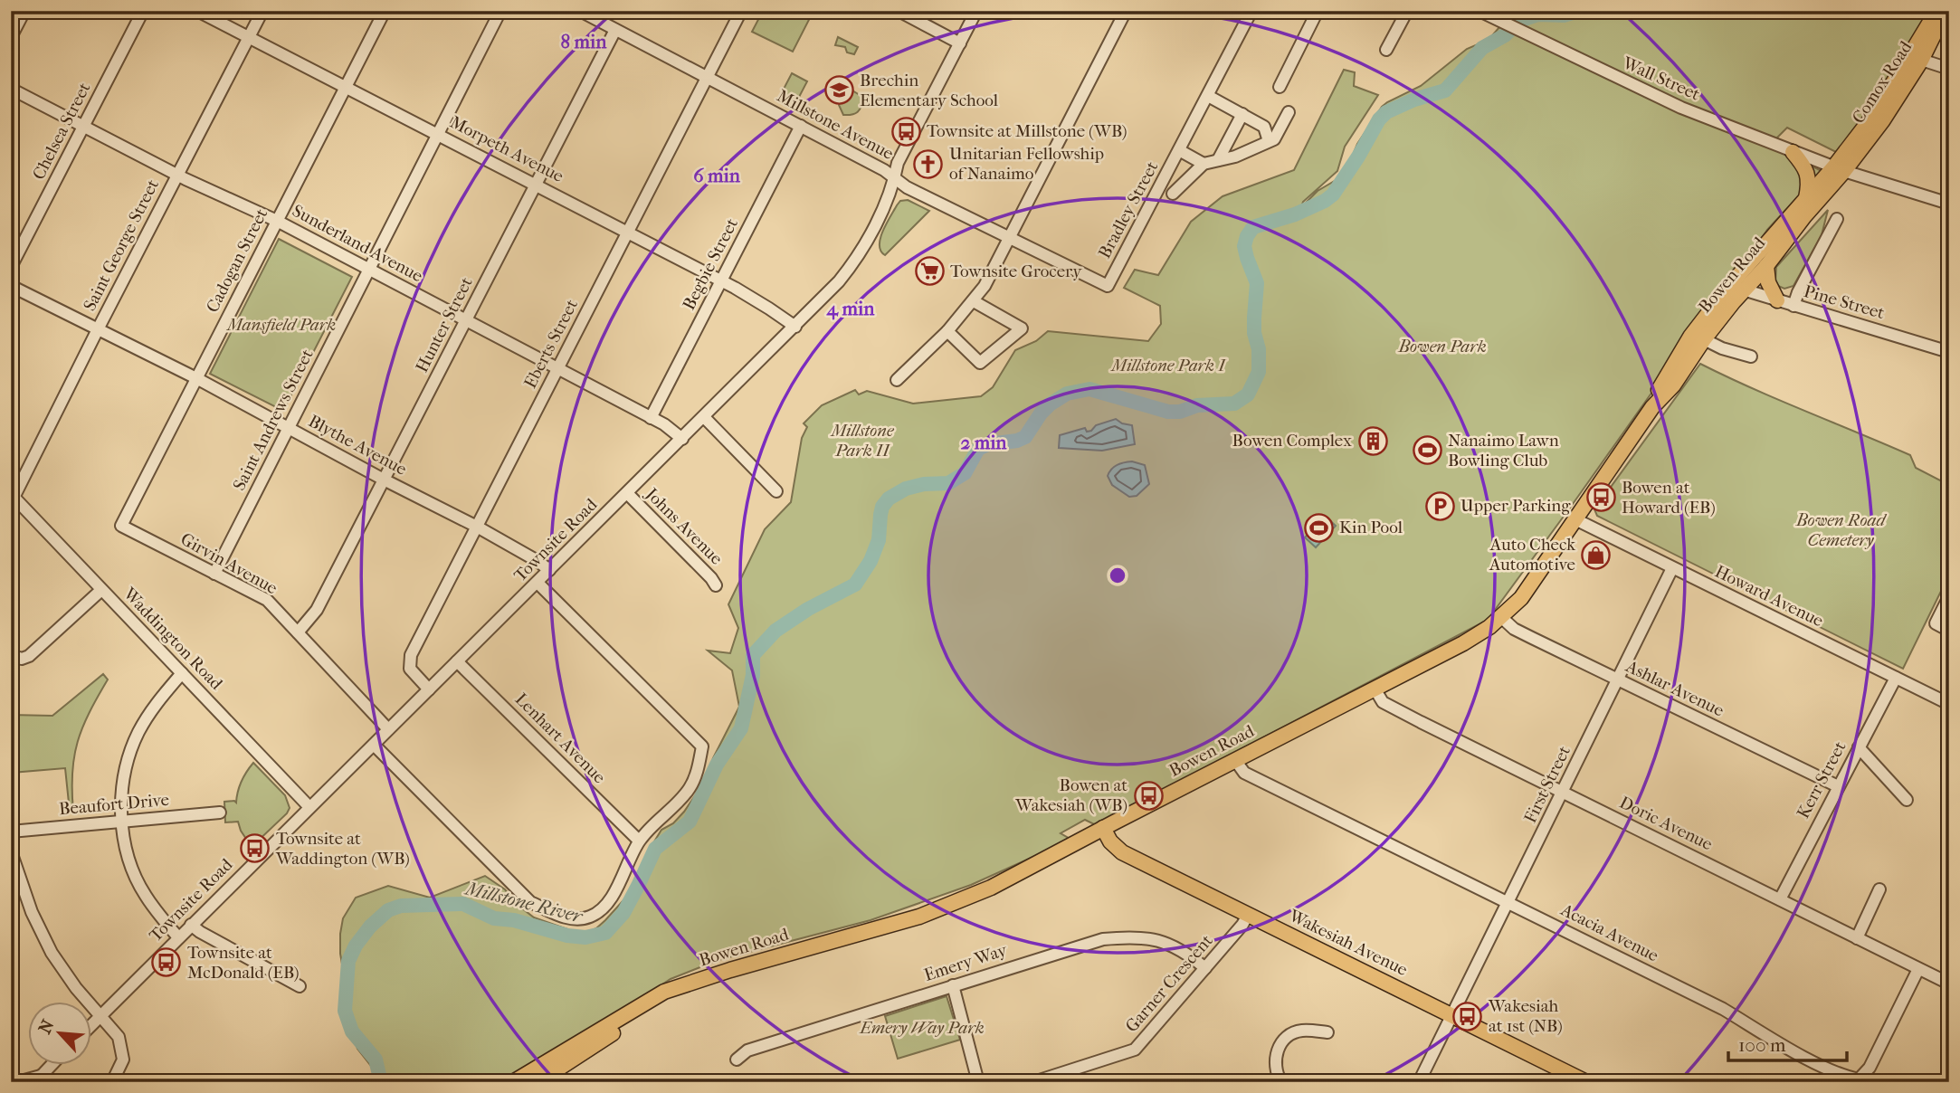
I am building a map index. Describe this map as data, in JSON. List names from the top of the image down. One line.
{"streets":{"main road":["Comox Road","Bowen Road","Wakesiah Avenue"],"street":["Wall Street","Millstone Avenue","Chelsea Street","Morpeth Avenue","Bradley Street","Sunderland Avenue","Saint George Street","Cadogan Street","Begbie Street","Pine Street","Hunter Street","Eberts Street","Saint Andrews Street","Blythe Avenue","Johns Avenue","Townsite Road","Girvin Avenue","Howard Avenue","Waddington Road","Ashlar Avenue","Lenhart Avenue","Kerr Street","First Street","Beaufort Drive","Doric Avenue","Acacia Avenue","Emery Way","Garner Crescent"]},"crossings":[["Wall Street","Comox Road"],["Wall Street","Bowen Road"],["Comox Road","Bowen Road"],["Millstone Avenue","Bradley Street"],["Millstone Avenue","Begbie Street"],["Millstone Avenue","Hunter Street"],["Millstone Avenue","Eberts Street"],["Millstone Avenue","Townsite Road"],["Chelsea Street","Sunderland Avenue"],["Morpeth Avenue","Saint George Street"],["Morpeth Avenue","Cadogan Street"],["Morpeth Avenue","Begbie Street"],["Morpeth Avenue","Hunter Street"],["Morpeth Avenue","Eberts Street"],["Morpeth Avenue","Saint Andrews Street"],["Morpeth Avenue","Townsite Road"],["Sunderland Avenue","Saint George Street"],["Sunderland Avenue","Cadogan Street"],["Sunderland Avenue","Begbie Street"],["Sunderland Avenue","Hunter Street"],["Sunderland Avenue","Eberts Street"],["Sunderland Avenue","Saint Andrews Street"],["Sunderland Avenue","Townsite Road"],["Saint George Street","Blythe Avenue"],["Saint George Street","Waddington Road"],["Cadogan Street","Blythe Avenue"],["Cadogan Street","Girvin Avenue"],["Bowen Road","Pine Street"],["Bowen Road","Howard Avenue"],["Bowen Road","Ashlar Avenue"],["Bowen Road","Doric Avenue"],["Bowen Road","Acacia Avenue"],["Bowen Road","Wakesiah Avenue"],["Hunter Street","Blythe Avenue"],["Hunter Street","Girvin Avenue"],["Eberts Street","Blythe Avenue"],["Eberts Street","Townsite Road"],["Saint Andrews Street","Blythe Avenue"],["Saint Andrews Street","Girvin Avenue"],["Blythe Avenue","Townsite Road"],["Johns Avenue","Townsite Road"],["Townsite Road","Girvin Avenue"],["Townsite Road","Waddington Road"],["Townsite Road","Lenhart Avenue"],["Howard Avenue","Kerr Street"],["Howard Avenue","First Street"],["Ashlar Avenue","Kerr Street"],["Ashlar Avenue","First Street"],["Kerr Street","Doric Avenue"],["First Street","Doric Avenue"],["First Street","Acacia Avenue"],["First Street","Wakesiah Avenue"],["Doric Avenue","Acacia Avenue"],["Wakesiah Avenue","Garner Crescent"],["Emery Way","Garner Crescent"]],"water":["Millstone River"],"parks":["Mansfield Park","Bowen Park","Millstone Park I","Millstone Park II","Bowen Road Cemetery","Emery Way Park"],"places":{"school or university":["Brechin Elementary School"],"bus stop":["Townsite at Millstone (WB)","Bowen at Howard (EB)","Bowen at Wakesiah (WB)","Townsite at Waddington (WB)","Townsite at McDonald (EB)","Wakesiah at 1st (NB)"],"church":["Unitarian Fellowship of Nanaimo"],"supermarket":["Townsite Grocery"],"building":["Bowen Complex"],"sports":["Nanaimo Lawn Bowling Club","Kin Pool"],"parking":["Upper Parking"],"shop":["Auto Check Automotive"]},"scale_bar":"100 m","north":"top left","rings":["8 min","6 min","4 min","2 min"]}
